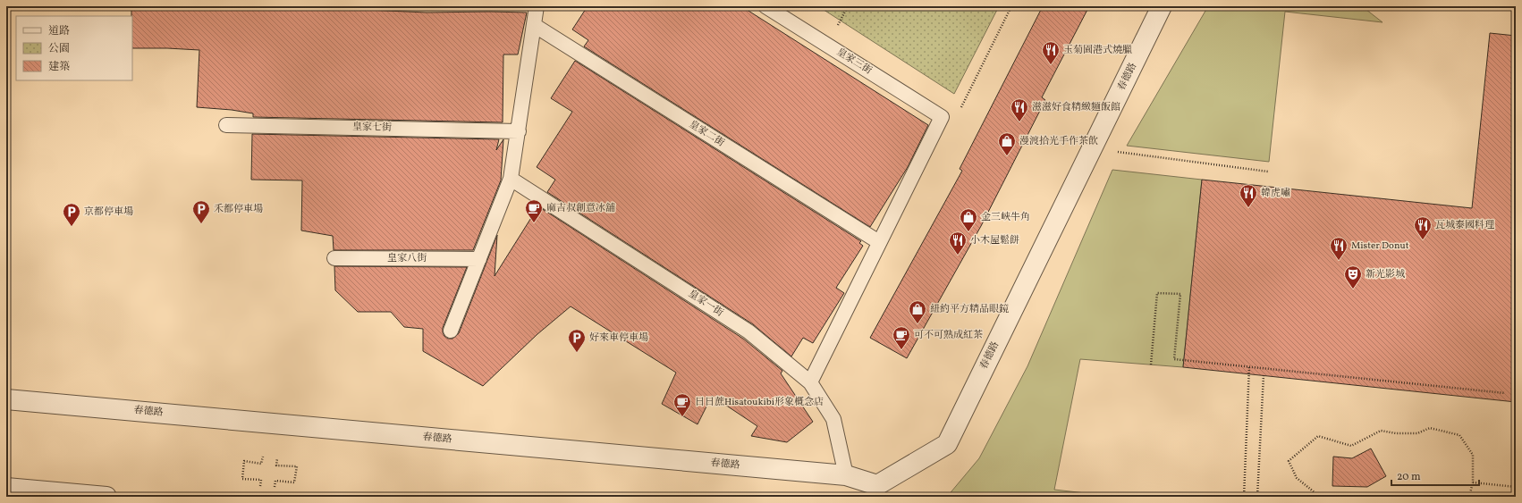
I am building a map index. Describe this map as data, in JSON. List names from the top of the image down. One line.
{"streets":{"street":["春德路"],"lane":["皇家三街","皇家七街","皇家二街","皇家八街","皇家一街"]},"crossings":[["皇家三街","皇家二街"],["春德路","皇家一街"]],"places":{"restaurant":["玉菊園港式燒臘","滋滋好食精緻麵飯館","韓虎嘯","瓦城泰國料理","小木屋鬆餅","Mister Donut"],"shop":["漫渡拾光手作茶飲","金三峽牛角","紐約平方精品眼鏡"],"cafe":["麻吉叔創意冰舖","可不可熟成紅茶","日日蔗Hisatoukibi形象概念店"],"parking":["禾都停車場","京都停車場","好來車停車場"],"theatre":["新光影城"]},"legend":["道路","公園","建築"],"scale_bar":"20 m"}
